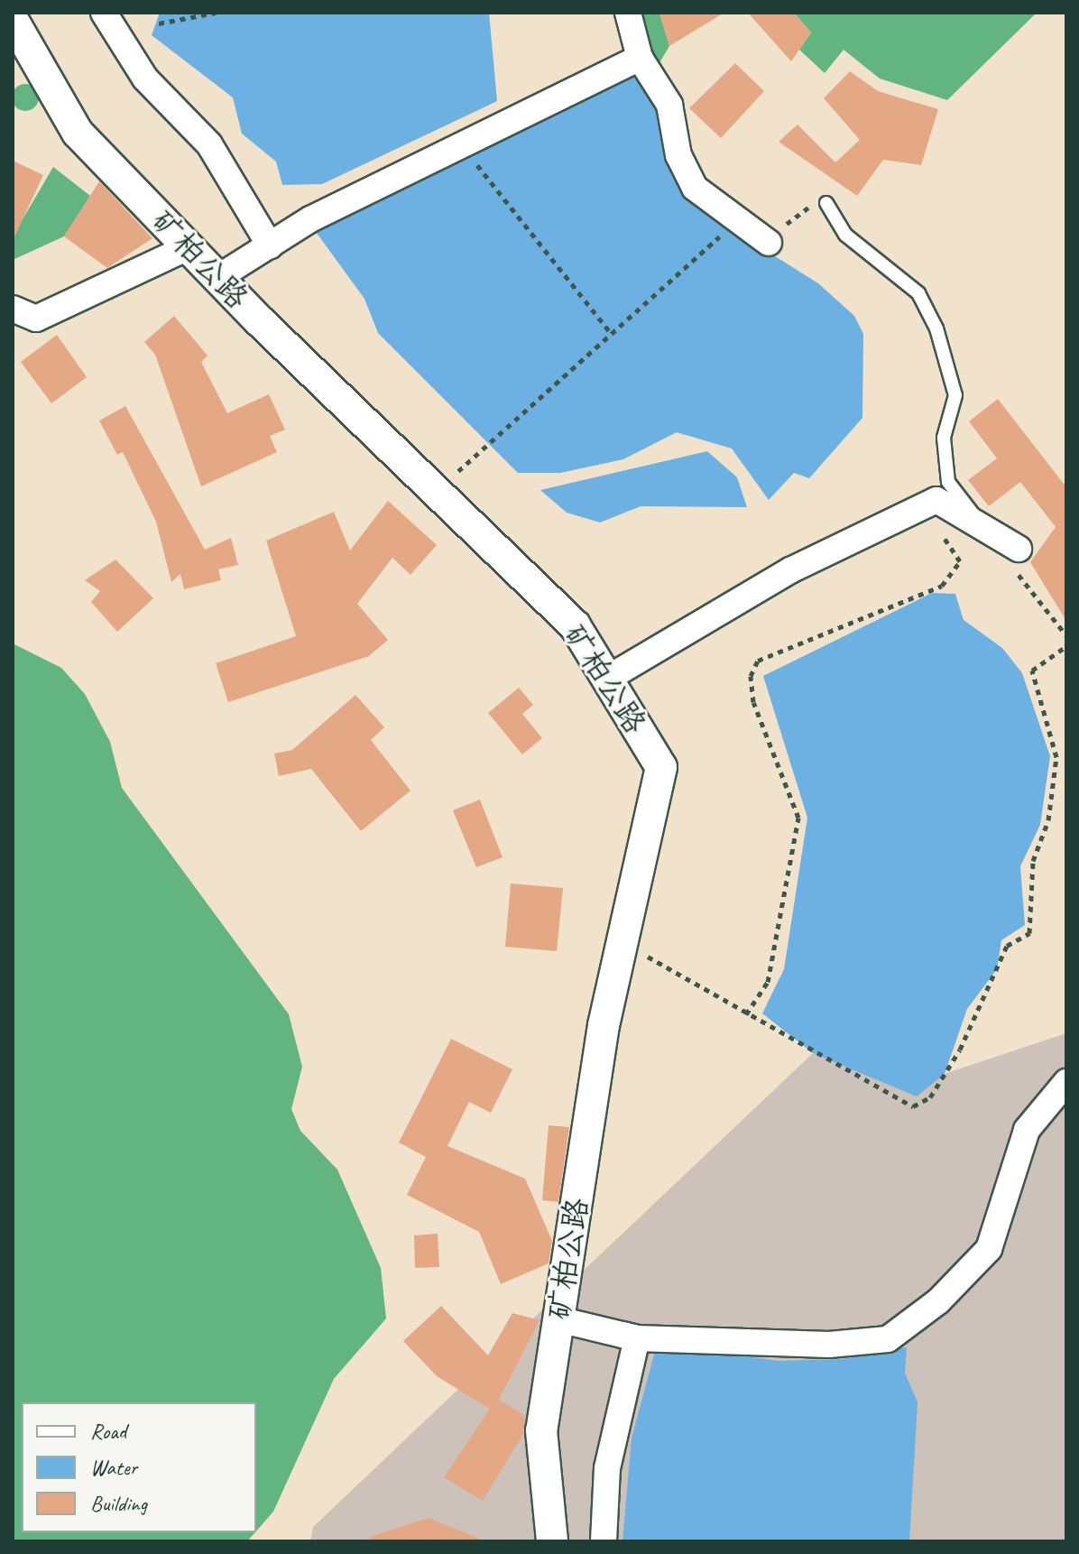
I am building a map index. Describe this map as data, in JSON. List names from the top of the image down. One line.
{"streets":{"street":["矿柏公路"]},"legend":["Road","Water","Building"]}
